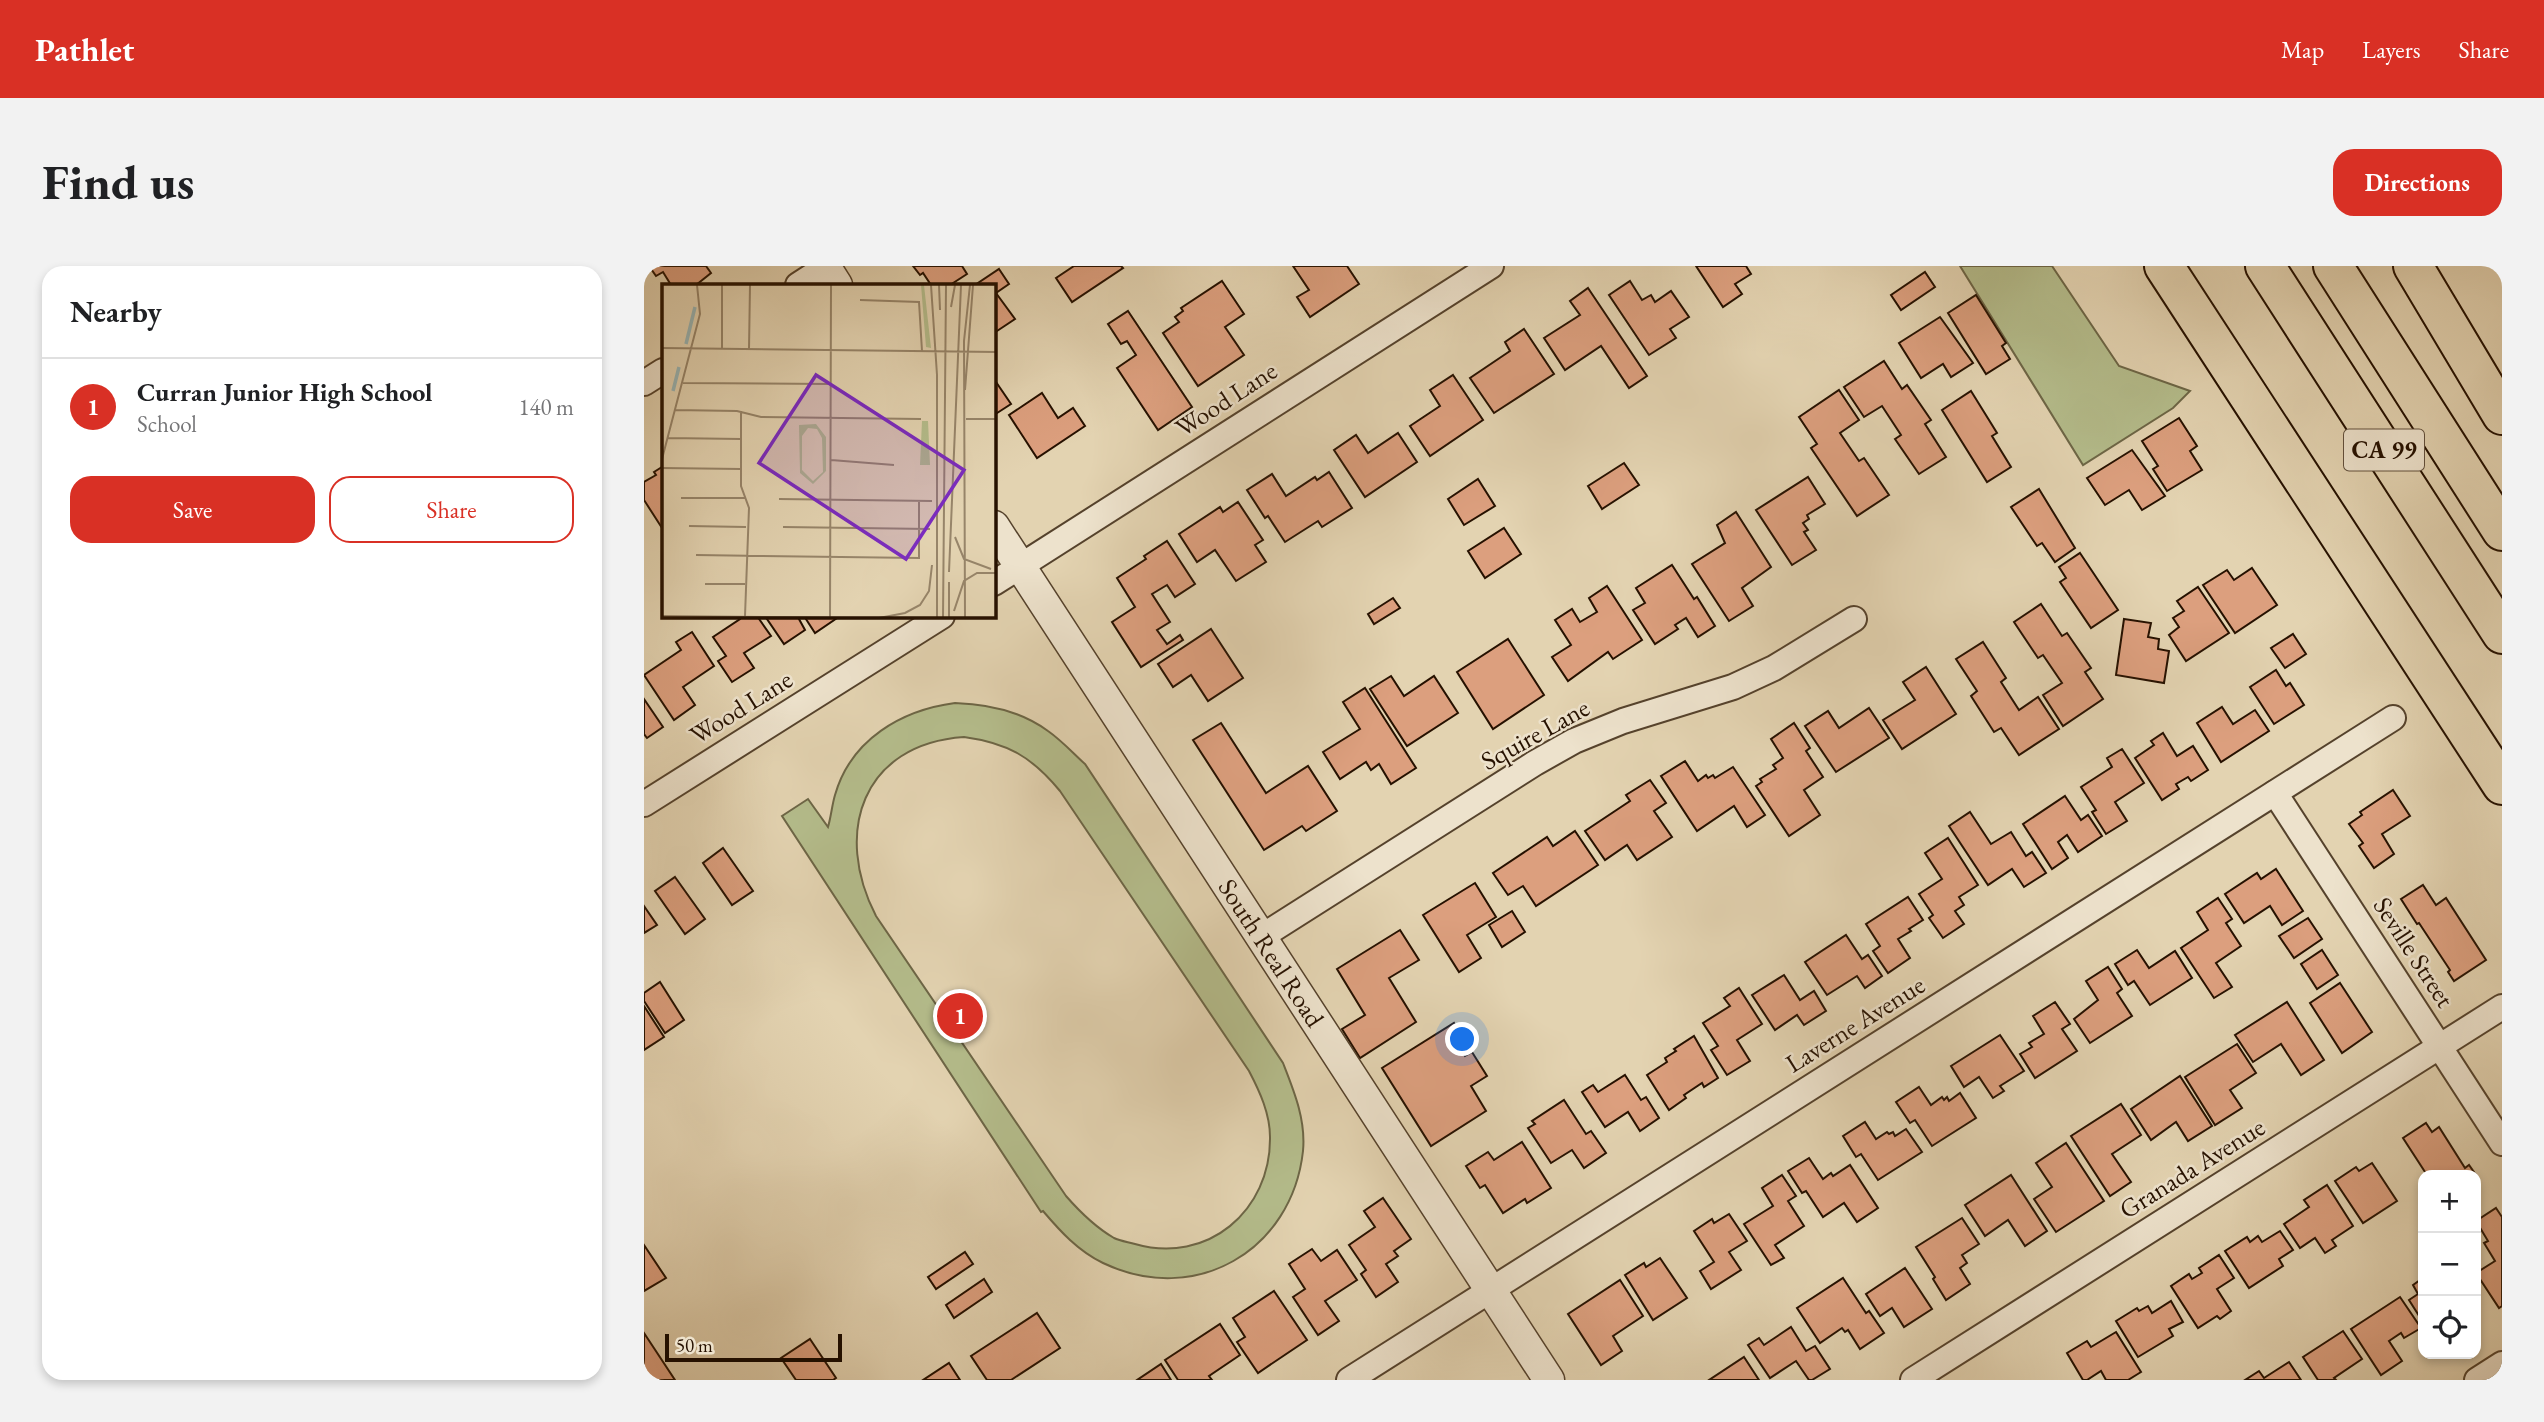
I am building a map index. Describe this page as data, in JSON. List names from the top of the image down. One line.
{"streets":{"highway":["CA 99"],"street":["Wood Lane","Squire Lane","Seville Street","South Real Road","Laverne Avenue","Granada Avenue"]},"crossings":[["Wood Lane","South Real Road"],["Squire Lane","South Real Road"],["Seville Street","Laverne Avenue"],["Seville Street","Granada Avenue"],["South Real Road","Laverne Avenue"]],"scale_bar":"50 m","page":{"header":"Pathlet","nav":["Map","Layers","Share"],"buttons":["Directions",["Save","Share"]],"title":"Find us","heading":"Nearby","list":[{"mark":"1","name":"Curran Junior High School","note":"School","value":"140 m"}],"pins":"1","map_buttons":["+","−"],"scale":"50 m"}}
